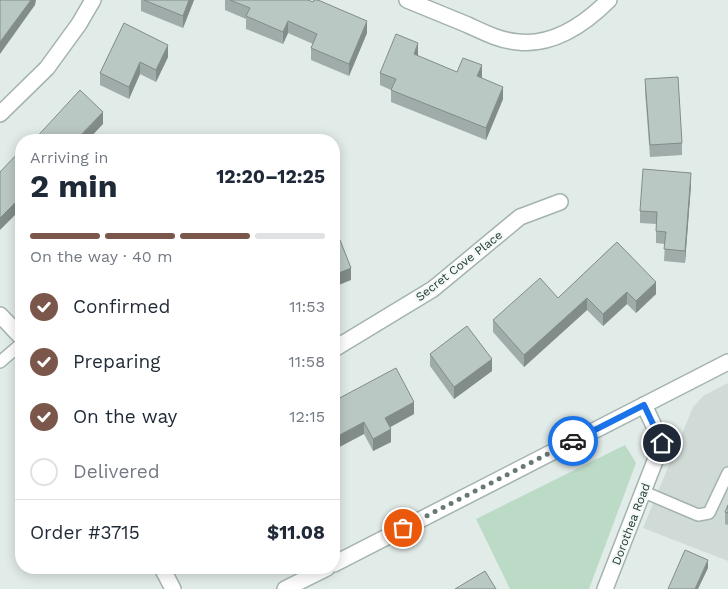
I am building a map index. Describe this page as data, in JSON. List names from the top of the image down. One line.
{"streets":{"street":["Secret Cove Place","Dorothea Road"]},"page":{"heading":["2 min","Arriving in","12:20–12:25"],"panel":["Order #3715","$11.08"],"bar":"On the way · 40 m","list":[["Confirmed","11:53"],["Preparing","11:58"],["On the way","12:15"],"Delivered"]}}
